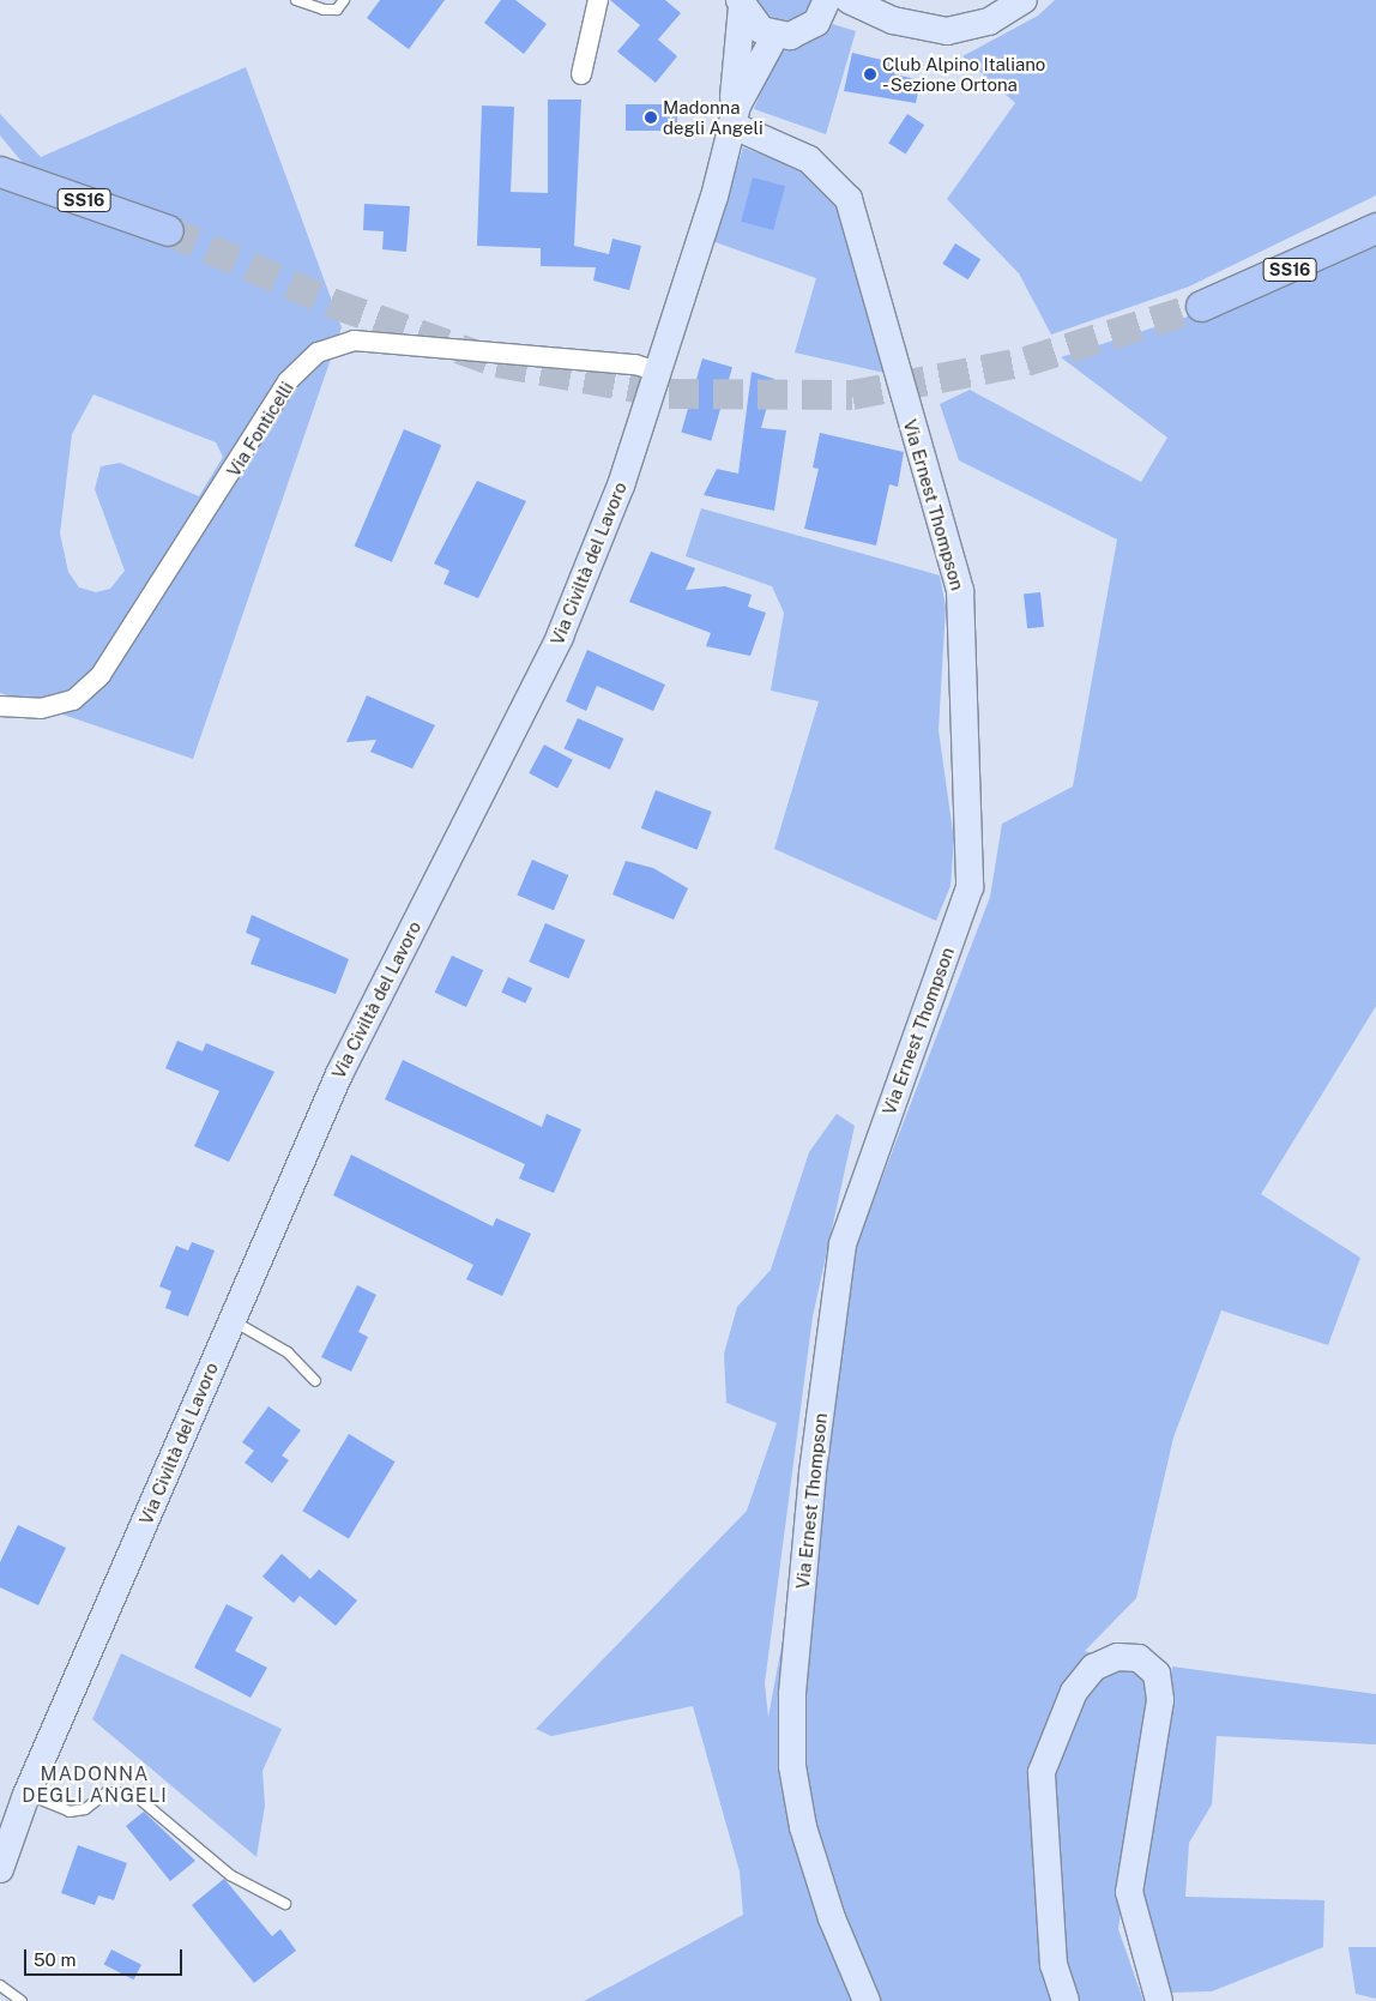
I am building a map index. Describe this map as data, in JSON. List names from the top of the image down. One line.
{"streets":{"main road":["SS16"],"street":["Via Fonticelli","Via Ernest Thompson","Via Civiltà del Lavoro"]},"crossings":[["Via Fonticelli","Via Civiltà del Lavoro"],["Via Ernest Thompson","Via Civiltà del Lavoro"]],"districts":["MADONNA DEGLI ANGELI"],"places":["Club Alpino Italiano - Sezione Ortona","Madonna degli Angeli"],"scale_bar":"50 m"}
